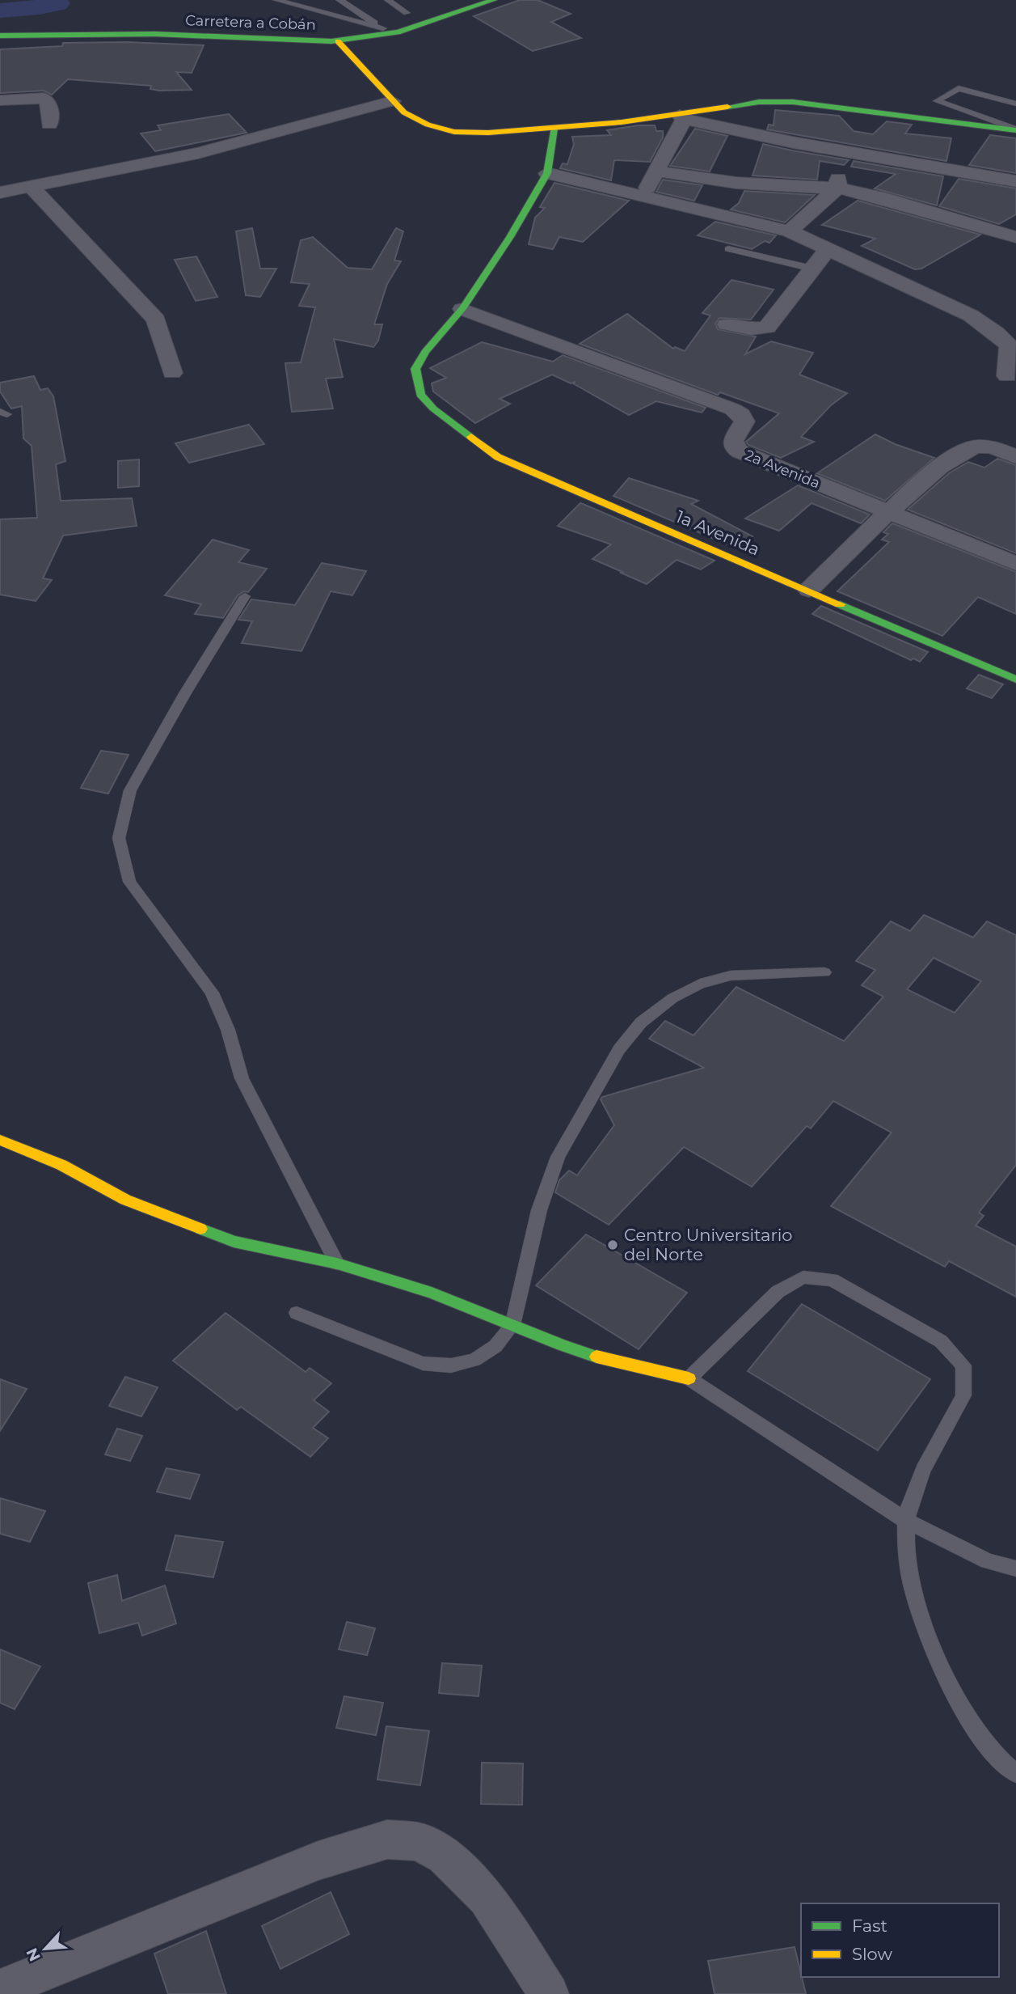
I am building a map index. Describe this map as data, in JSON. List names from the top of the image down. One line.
{"streets":{"street":["Carretera a Cobán","2a Avenida","1a Avenida"]},"crossings":[["2a Avenida","1a Avenida"]],"places":["Centro Universitario del Norte"],"legend":["Fast","Slow"],"north":"bottom left"}
